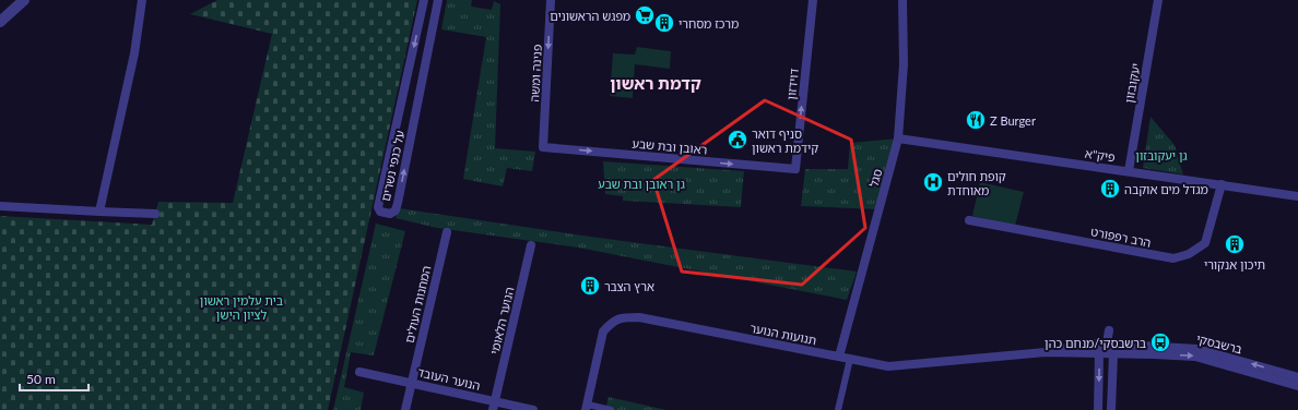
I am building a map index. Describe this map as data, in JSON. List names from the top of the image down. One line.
{"streets":{"street":["פנינה ומשה","יעקובזון","דוידזון","ראובן ובת שבע","פיק\"א","על כנפי נשרים","סגל","הרב רפפורט","המחנות העולים","הנוער הלאומי","תנועות הנוער","ברשבסקי","הנוער העובד"]},"crossings":[["פנינה ומשה","ראובן ובת שבע"],["יעקובזון","פיק\"א"],["דוידזון","ראובן ובת שבע"],["פיק\"א","סגל"],["פיק\"א","הרב רפפורט"],["סגל","תנועות הנוער"],["המחנות העולים","הנוער העובד"],["הנוער הלאומי","הנוער העובד"],["תנועות הנוער","ברשבסקי"]],"one_way":["פנינה ומשה","דוידזון","ראובן ובת שבע"],"districts":["קדמת ראשון"],"parks":["גן יעקובזון","גן ראובן ובת שבע","בית עלמין ראשון לציון הישן"],"places":{"supermarket":["מפגש הראשונים"],"building":["מרכז מסחרי","מגדל מים אוקבה","תיכון אנקורי","ארץ הצבר"],"restaurant":["Z Burger"],"public building":["סניף דואר קידמת ראשון"],"hospital":["קופת חולים מאוחדת"],"bus stop":["ברשבסקי/מנחם כהן"]},"scale_bar":"50 m"}
